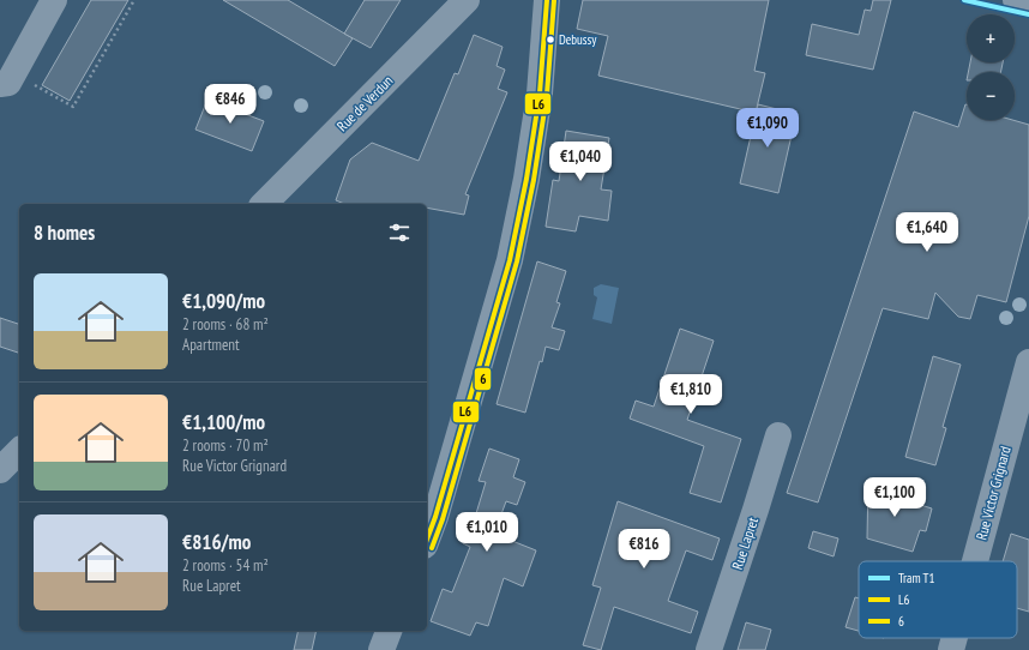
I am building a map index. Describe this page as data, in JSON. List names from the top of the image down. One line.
{"streets":{"street":["Rue de Verdun","Rue Victor Grignard","Rue Lapret"]},"places":["Debussy"],"lines":["tram line T1","transit line L6","transit line 6"],"legend":["Tram T1","L6","6"],"page":{"map_buttons":["+","−"],"price":["€846","€1,090","€1,040","€1,640","€1,810","€1,100","€1,010","€816"],"heading":"8 homes","list":[{"name":"€1,090/mo","note":"2 rooms · 68 m² · Apartment"},{"name":"€1,100/mo","note":"2 rooms · 70 m² · Rue Victor Grignard"},{"name":"€816/mo","note":"2 rooms · 54 m² · Rue Lapret"}]}}
